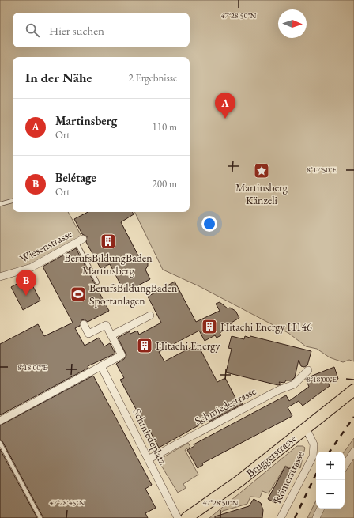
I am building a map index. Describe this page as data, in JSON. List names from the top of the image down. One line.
{"streets":{"main road":["Bruggerstrasse"],"street":["Wiesenstrasse","Schmiedestrasse","Schmiedeplatz","Römerstrasse"]},"crossings":[["Schmiedestrasse","Schmiedeplatz"],["Bruggerstrasse","Römerstrasse"]],"places":{"place":["Martinsberg Känzeli"],"building":["BerufsBildungBaden Martinsberg","Hitachi Energy H146","Hitachi Energy"],"sports":["BerufsBildungBaden Sportanlagen"]},"north":"right","page":{"search":"Hier suchen","heading":["In der Nähe","2 Ergebnisse"],"pins":["A","B"],"list":[{"mark":"A","name":"Martinsberg","note":"Ort","value":"110 m"},{"mark":"B","name":"Belétage","note":"Ort","value":"200 m"}],"map_buttons":["+","−"]},"coordinates":["47°28'50\"N","8°17'50\"E","8°18'00\"E","47°28'45\"N"]}
